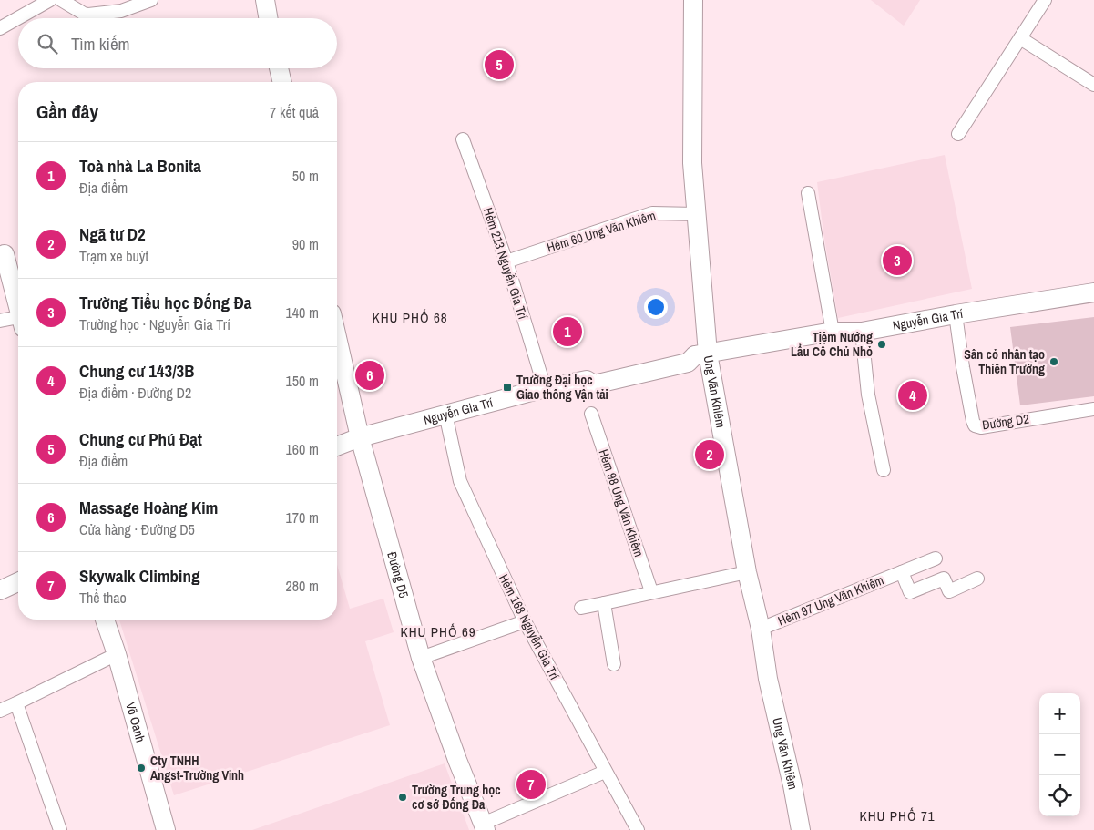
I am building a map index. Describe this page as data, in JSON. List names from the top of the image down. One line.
{"streets":{"street":["Hẻm 60 Ung Văn Khiêm","Hẻm 213 Nguyễn Gia Trí","Nguyễn Gia Trí","Ung Văn Khiêm","Đường D2","Hẻm 98 Ung Văn Khiêm","Đường D5","Hẻm 97 Ung Văn Khiêm","Hẻm 168 Nguyễn Gia Trí","Võ Oanh"]},"crossings":[["Hẻm 60 Ung Văn Khiêm","Hẻm 213 Nguyễn Gia Trí"],["Hẻm 60 Ung Văn Khiêm","Ung Văn Khiêm"],["Hẻm 213 Nguyễn Gia Trí","Nguyễn Gia Trí"],["Nguyễn Gia Trí","Ung Văn Khiêm"],["Nguyễn Gia Trí","Đường D2"],["Nguyễn Gia Trí","Đường D5"],["Nguyễn Gia Trí","Hẻm 168 Nguyễn Gia Trí"],["Ung Văn Khiêm","Hẻm 97 Ung Văn Khiêm"]],"districts":["KHU PHỐ 68","KHU PHỐ 69","KHU PHỐ 71"],"places":{"other":["Tịệm Nướng Lẩu Cô Chủ Nhỏ","Sân cỏ nhân tạo Thiên Trường","Cty TNHH Angst-Trường Vinh","Trường Trung học cơ sở Đống Đa"],"transit":["Trường Đại học Giao thông Vận tải"]},"page":{"search":"Tìm kiếm","pins":["5","3","1","6","4","2","7"],"heading":["Gần đây","7 kết quả"],"list":[{"mark":"1","name":"Toà nhà La Bonita","note":"Địa điểm","value":"50 m"},{"mark":"2","name":"Ngã tư D2","note":"Trạm xe buýt","value":"90 m"},{"mark":"3","name":"Trường Tiểu học Đống Đa","note":"Trường học · Nguyễn Gia Trí","value":"140 m"},{"mark":"4","name":"Chung cư 143/3B","note":"Địa điểm · Đường D2","value":"150 m"},{"mark":"5","name":"Chung cư Phú Đạt","note":"Địa điểm","value":"160 m"},{"mark":"6","name":"Massage Hoàng Kim","note":"Cửa hàng · Đường D5","value":"170 m"},{"mark":"7","name":"Skywalk Climbing","note":"Thể thao","value":"280 m"}],"map_buttons":["+","−"]}}
